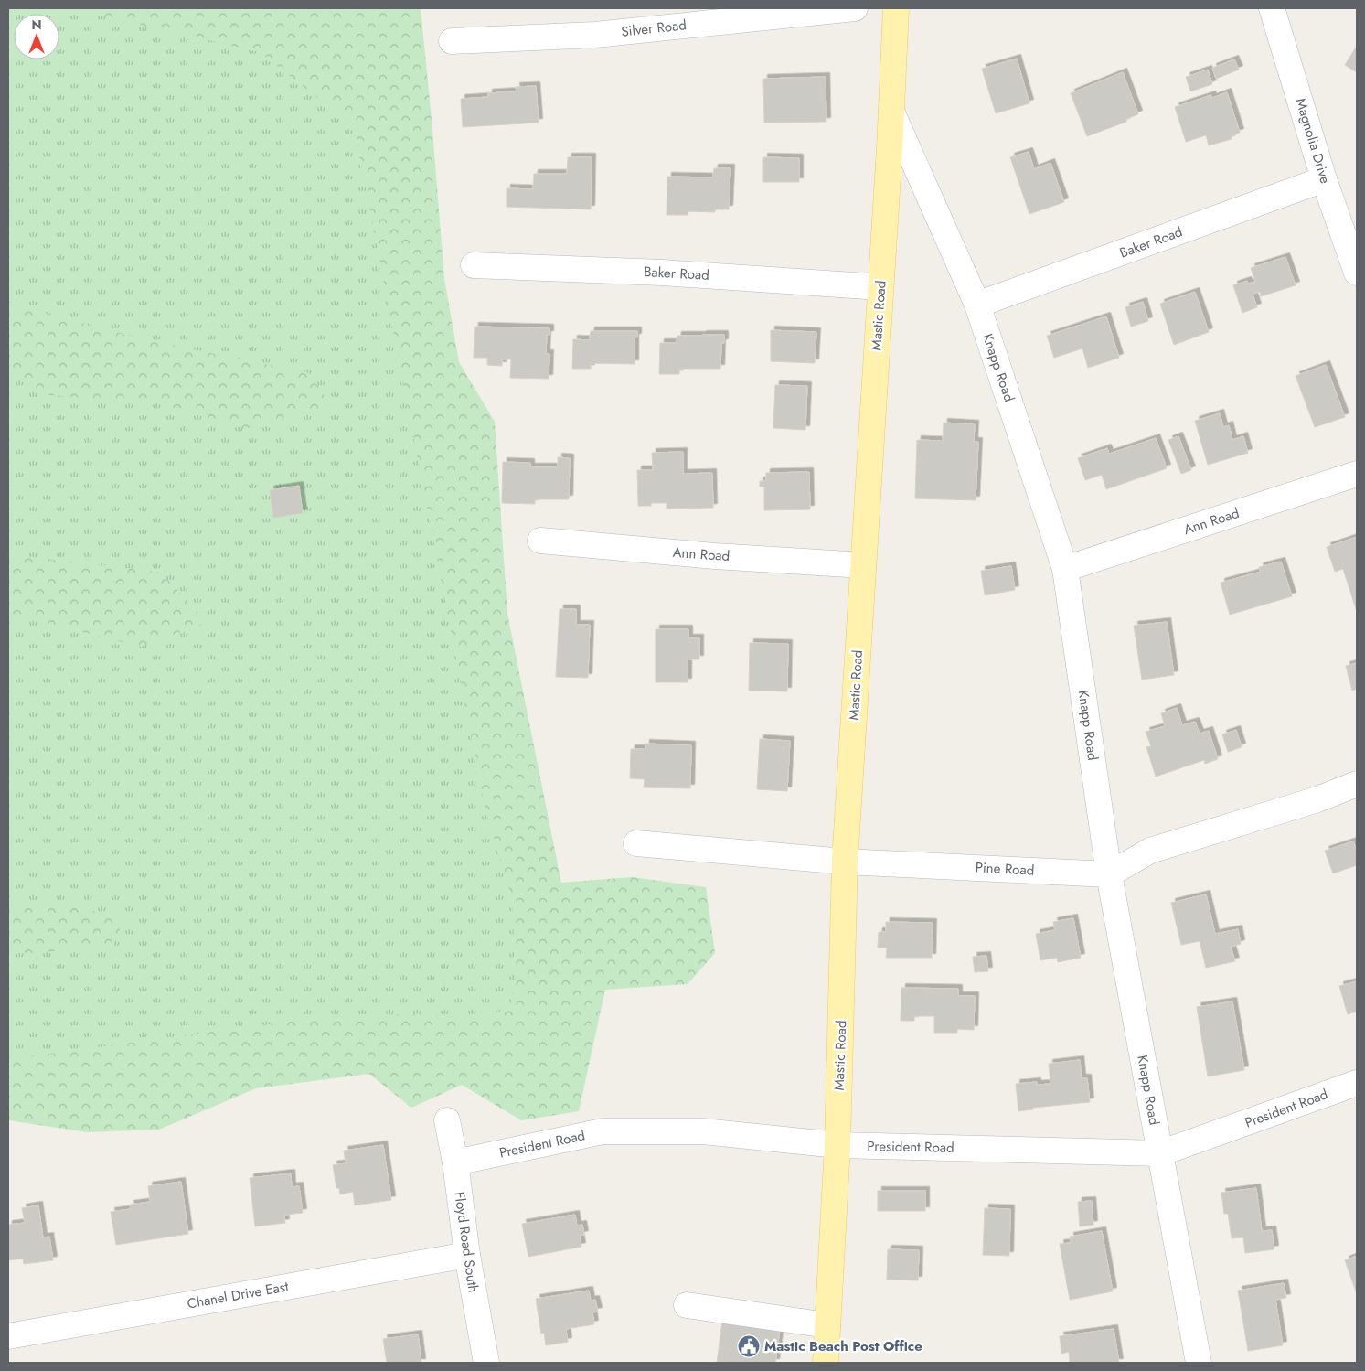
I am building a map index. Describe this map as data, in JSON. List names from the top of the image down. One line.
{"streets":{"main road":["Mastic Road"],"street":["Silver Road","Magnolia Drive","Baker Road","Knapp Road","Ann Road","Pine Road","President Road","Floyd Road South","Chanel Drive East"]},"crossings":[["Magnolia Drive","Baker Road"],["Baker Road","Mastic Road"],["Baker Road","Knapp Road"],["Mastic Road","Knapp Road"],["Mastic Road","Ann Road"],["Mastic Road","Pine Road"],["Mastic Road","President Road"],["Knapp Road","Ann Road"],["Knapp Road","Pine Road"],["Knapp Road","President Road"],["President Road","Floyd Road South"],["Floyd Road South","Chanel Drive East"]],"places":{"public building":["Mastic Beach Post Office"]},"north":"top"}
